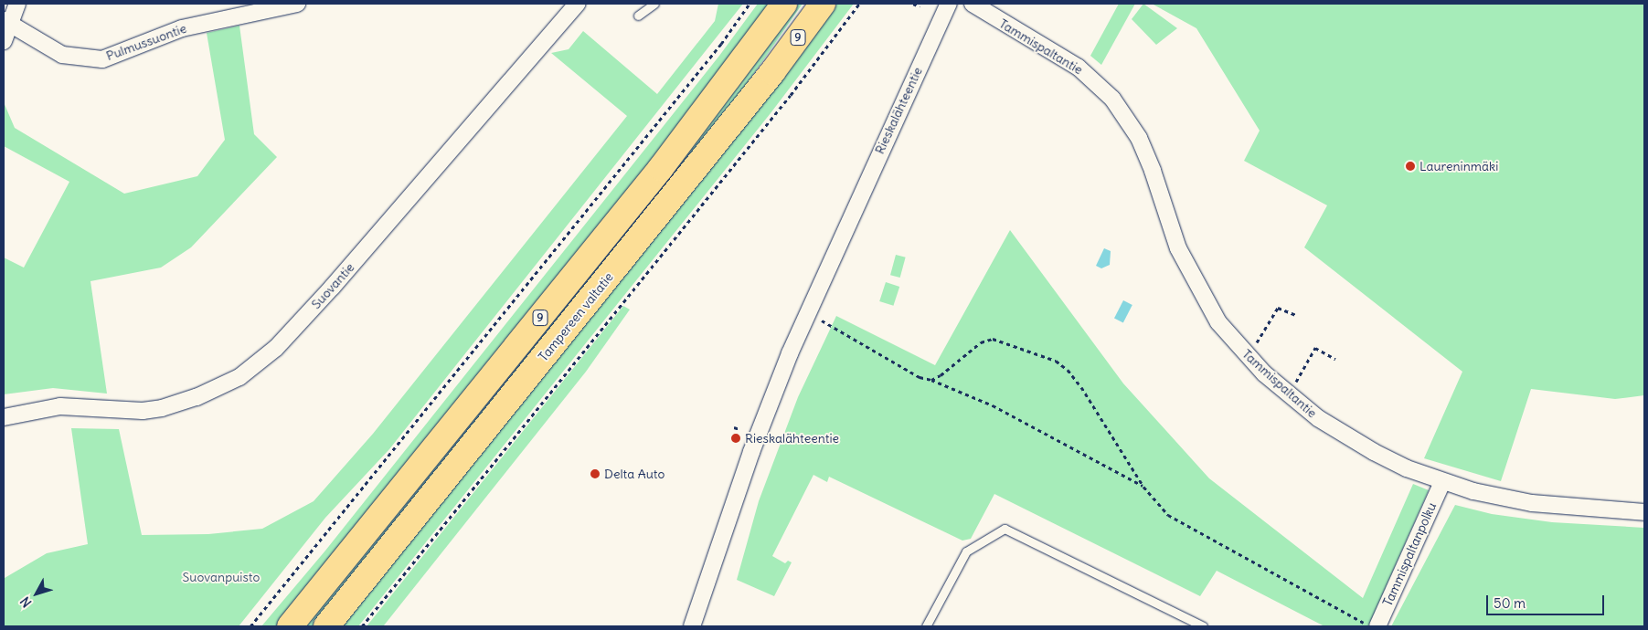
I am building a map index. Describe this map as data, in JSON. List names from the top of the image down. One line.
{"streets":{"highway":["9","Tampereen valtatie"],"street":["Pulmussuontie","Tammispaltantie","Rieskalähteentie","Suovantie","Tammispaltanpolku"]},"crossings":[["Tammispaltantie","Tammispaltanpolku"]],"parks":["Suovanpuisto"],"places":["Laureninmäki","Rieskalähteentie","Delta Auto"],"scale_bar":"50 m","north":"bottom left"}
